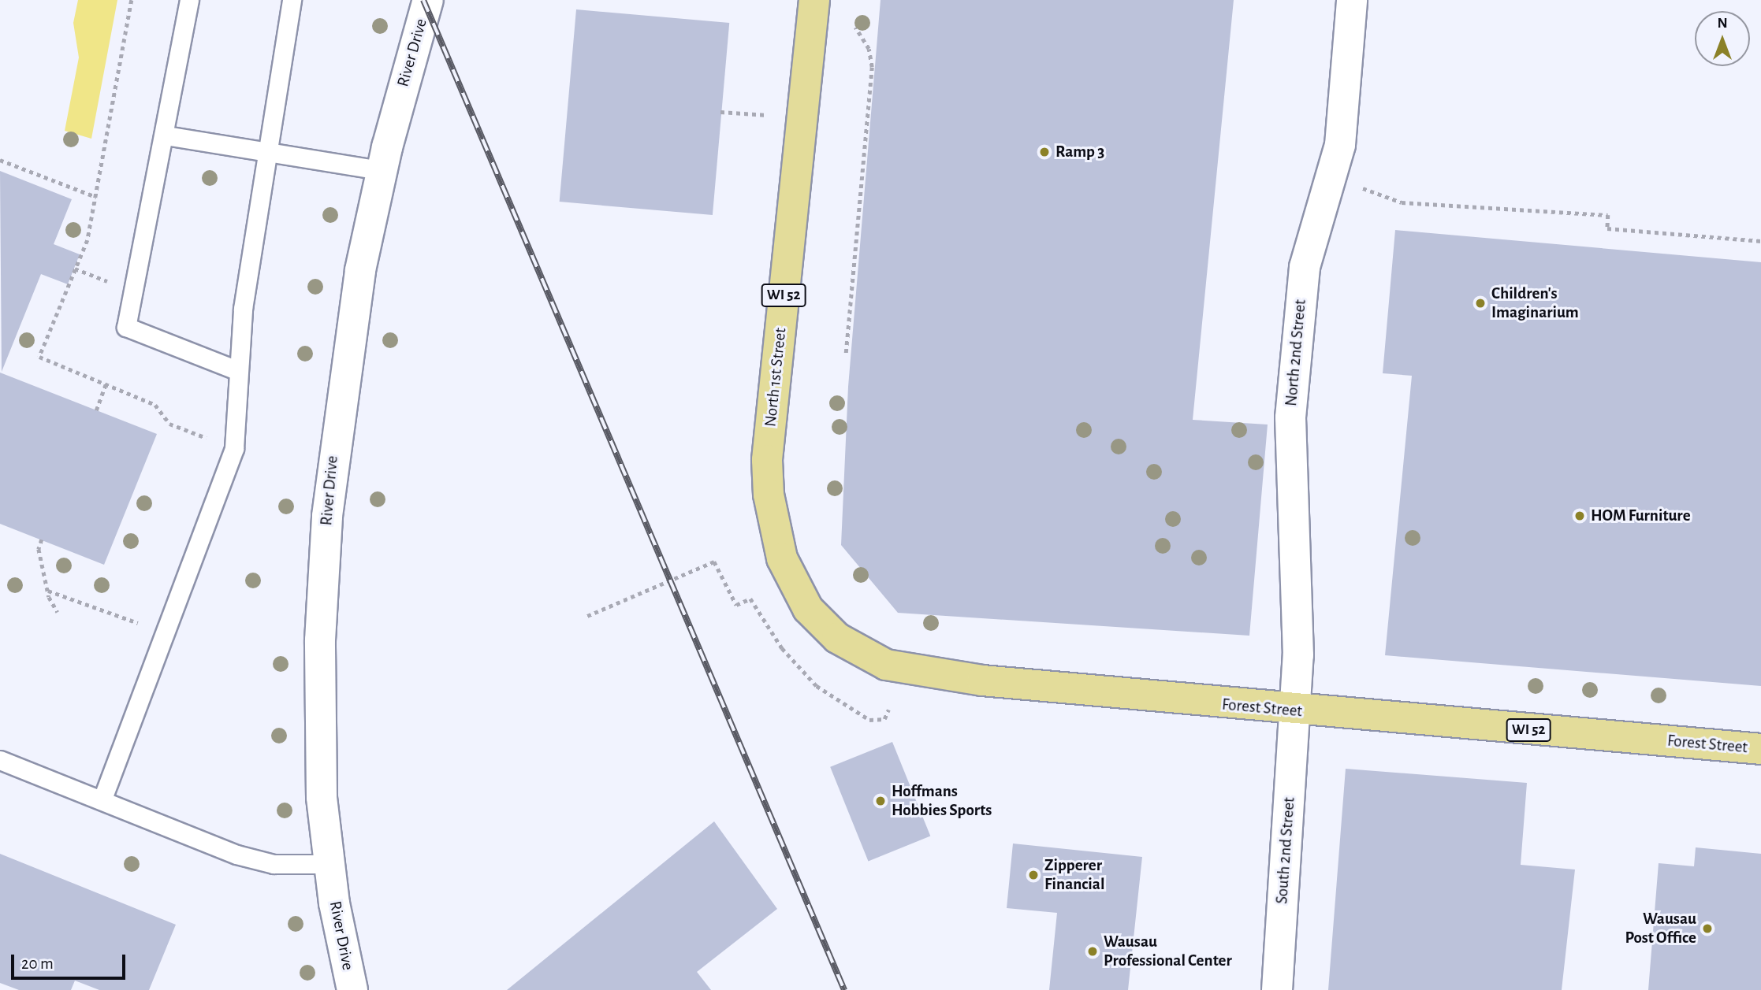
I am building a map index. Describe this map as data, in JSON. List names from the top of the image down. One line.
{"streets":{"main road":["WI 52","North 1st Street","Forest Street"],"street":["River Drive","North 2nd Street","South 2nd Street"]},"crossings":[["North 2nd Street","Forest Street"],["North 2nd Street","South 2nd Street"],["North 1st Street","Forest Street"],["Forest Street","South 2nd Street"]],"places":["Ramp 3","Children's Imaginarium","HOM Furniture","Hoffmans Hobbies Sports","Zipperer Financial","Wausau Post Office","Wausau Professional Center"],"scale_bar":"20 m","north":"top"}
